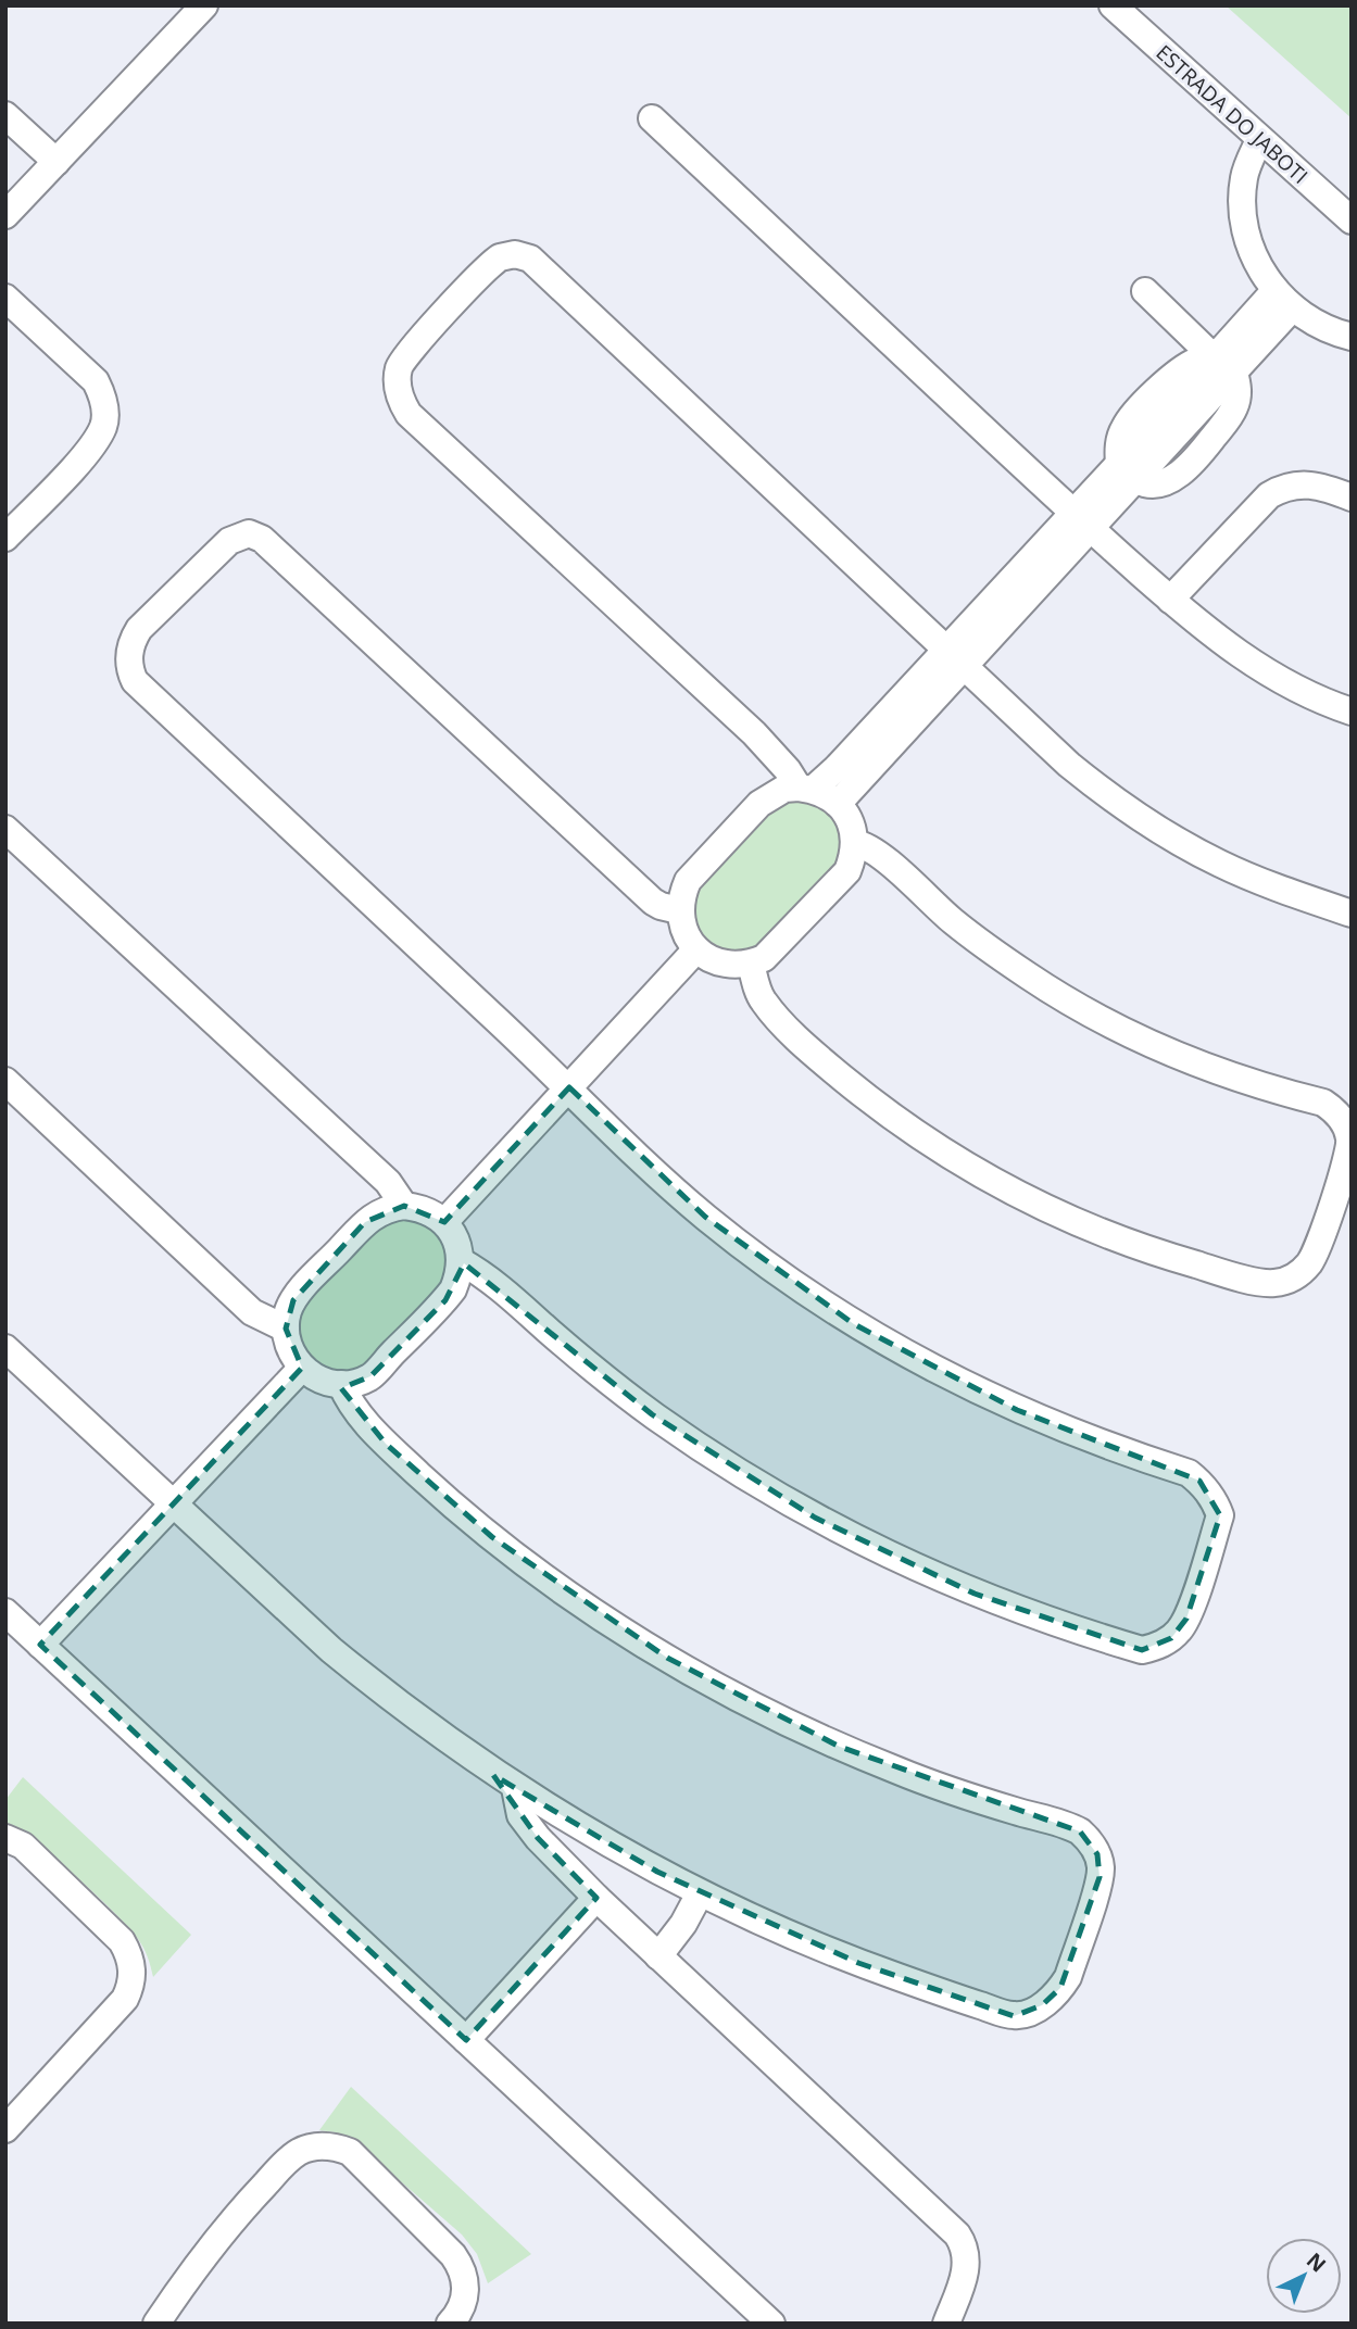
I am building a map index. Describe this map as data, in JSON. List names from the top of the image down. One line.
{"streets":{"street":["ESTRADA DO JABOTI"]},"north":"top right"}
